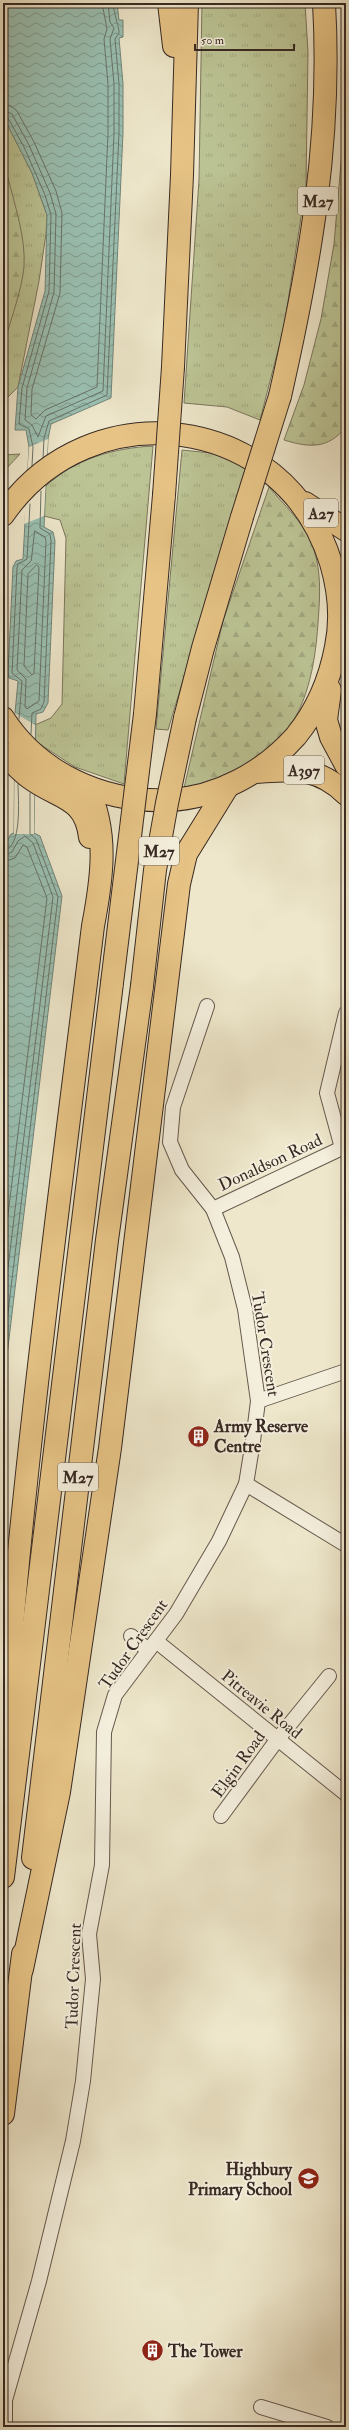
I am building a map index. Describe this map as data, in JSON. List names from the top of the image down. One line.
{"streets":{"main road":["M27","A27","A397"],"street":["Donaldson Road","Tudor Crescent","Pitreavie Road","Elgin Road"]},"crossings":[["Donaldson Road","Tudor Crescent"],["Tudor Crescent","Pitreavie Road"],["Pitreavie Road","Elgin Road"]],"places":{"building":["Army Reserve Centre","The Tower"],"school or university":["Highbury Primary School"]},"scale_bar":"50 m"}
